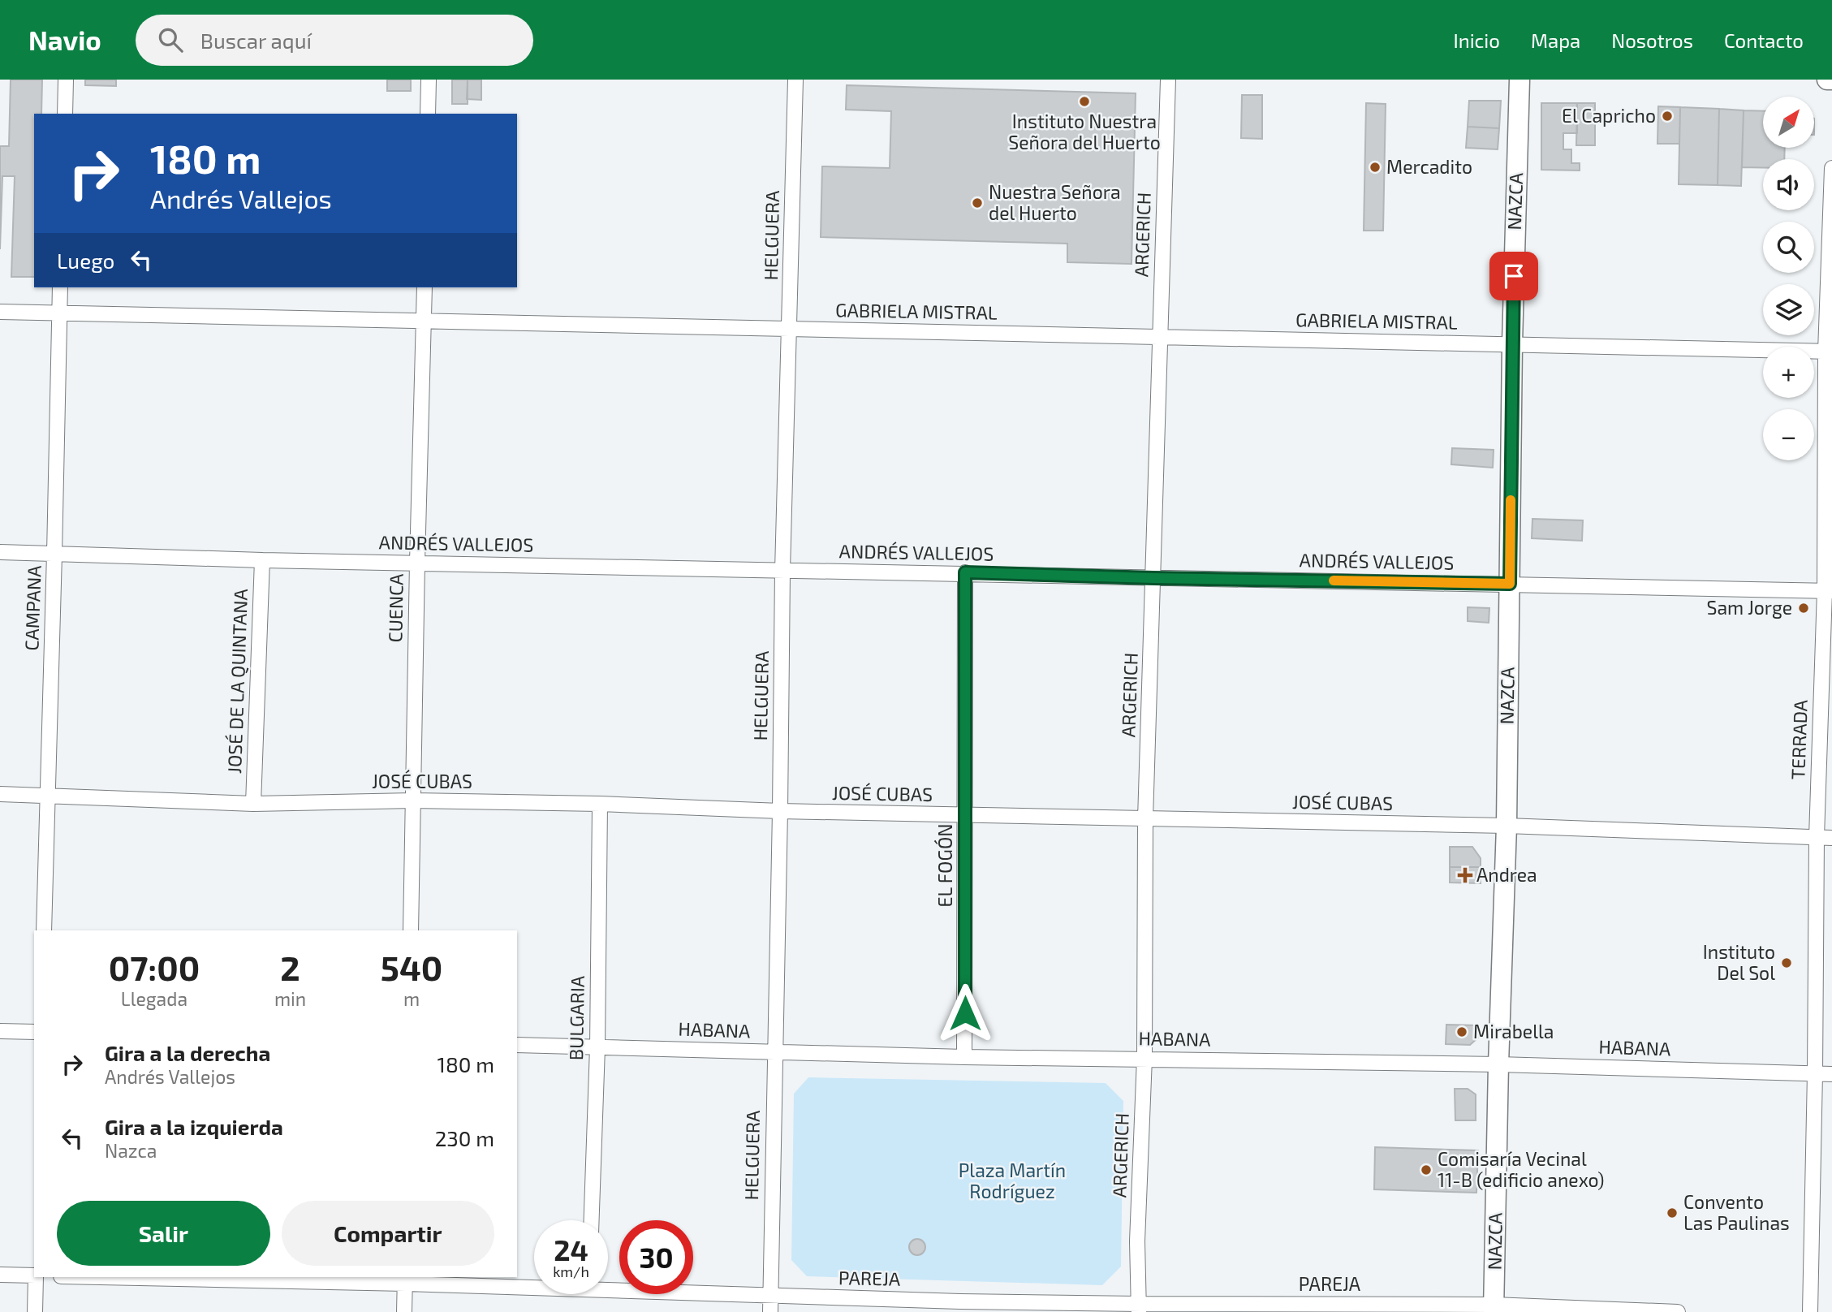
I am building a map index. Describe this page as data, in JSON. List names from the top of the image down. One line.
{"streets":{"street":["NAZCA","ARGERICH","HELGUERA","GABRIELA MISTRAL","ANDRÉS VALLEJOS","CAMPANA","CUENCA","JOSÉ DE LA QUINTANA","TERRADA","JOSÉ CUBAS","EL FOGÓN","BULGARIA","HABANA","PAREJA"]},"crossings":[["NAZCA","GABRIELA MISTRAL"],["NAZCA","ANDRÉS VALLEJOS"],["NAZCA","JOSÉ CUBAS"],["NAZCA","HABANA"],["NAZCA","PAREJA"],["ARGERICH","GABRIELA MISTRAL"],["ARGERICH","ANDRÉS VALLEJOS"],["ARGERICH","JOSÉ CUBAS"],["ARGERICH","HABANA"],["ARGERICH","PAREJA"],["HELGUERA","GABRIELA MISTRAL"],["HELGUERA","ANDRÉS VALLEJOS"],["HELGUERA","JOSÉ CUBAS"],["HELGUERA","HABANA"],["HELGUERA","PAREJA"],["GABRIELA MISTRAL","CAMPANA"],["GABRIELA MISTRAL","CUENCA"],["GABRIELA MISTRAL","TERRADA"],["ANDRÉS VALLEJOS","CAMPANA"],["ANDRÉS VALLEJOS","CUENCA"],["ANDRÉS VALLEJOS","JOSÉ DE LA QUINTANA"],["ANDRÉS VALLEJOS","TERRADA"],["ANDRÉS VALLEJOS","EL FOGÓN"],["CAMPANA","JOSÉ CUBAS"],["CUENCA","JOSÉ CUBAS"],["JOSÉ DE LA QUINTANA","JOSÉ CUBAS"],["TERRADA","JOSÉ CUBAS"],["TERRADA","HABANA"],["JOSÉ CUBAS","EL FOGÓN"],["JOSÉ CUBAS","BULGARIA"],["EL FOGÓN","HABANA"],["BULGARIA","HABANA"]],"parks":["Plaza Martín Rodríguez"],"places":{"other":["Instituto Nuestra Señora del Huerto","El Capricho","Mercadito","Nuestra Señora del Huerto","Sam Jorge","Instituto Del Sol","Mirabella","Comisaría Vecinal 11-B (edificio anexo)","Convento Las Paulinas"],"health":["Andrea"]},"north":"top right","page":{"header":"Navio","search":"Buscar aquí","nav":["Inicio","Mapa","Nosotros","Contacto"],"map_buttons":["+","−"],"turn":["180 m","Andrés Vallejos"],"then":"Luego","eta":["07:00","Llegada","2","min","540","m"],"list":[{"name":"Gira a la derecha","note":"Andrés Vallejos","value":"180 m"},{"name":"Gira a la izquierda","note":"Nazca","value":"230 m"}],"buttons":["Salir","Compartir"],"speed":"24 km/h","limit":"30"}}
